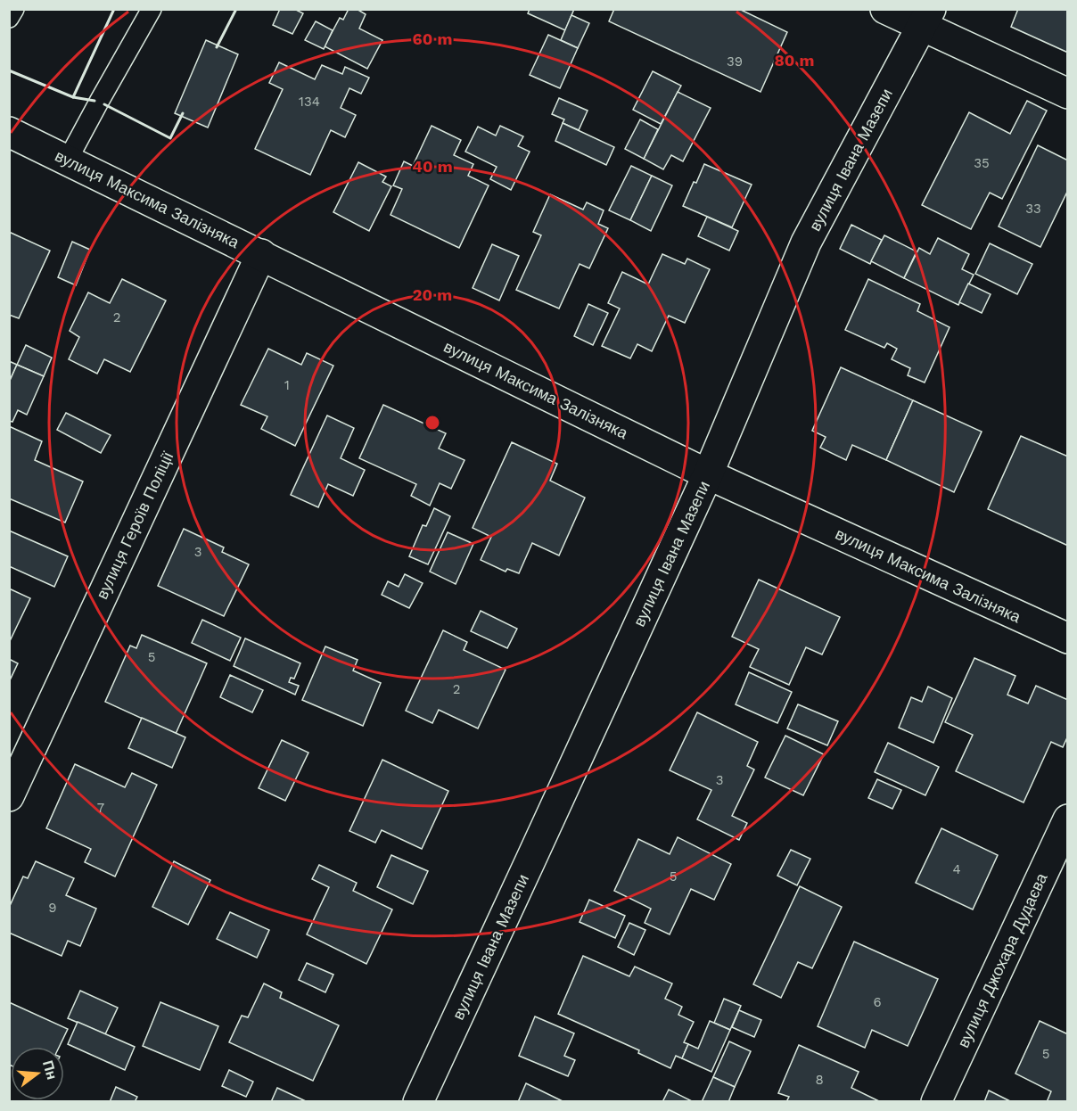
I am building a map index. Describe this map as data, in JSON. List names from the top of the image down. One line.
{"streets":{"street":["вулиця Івана Мазепи","вулиця Максима Залізняка","вулиця Героїв Поліції","вулиця Джохара Дудаєва"]},"crossings":[["вулиця Івана Мазепи","вулиця Максима Залізняка"],["вулиця Максима Залізняка","вулиця Героїв Поліції"]],"house_numbers":["39","134","35","33","2","1","3","5","2","3","7","4","5","9","6","5","8"],"north":"right","rings":["60 m","80 m","40 m","20 m"]}
